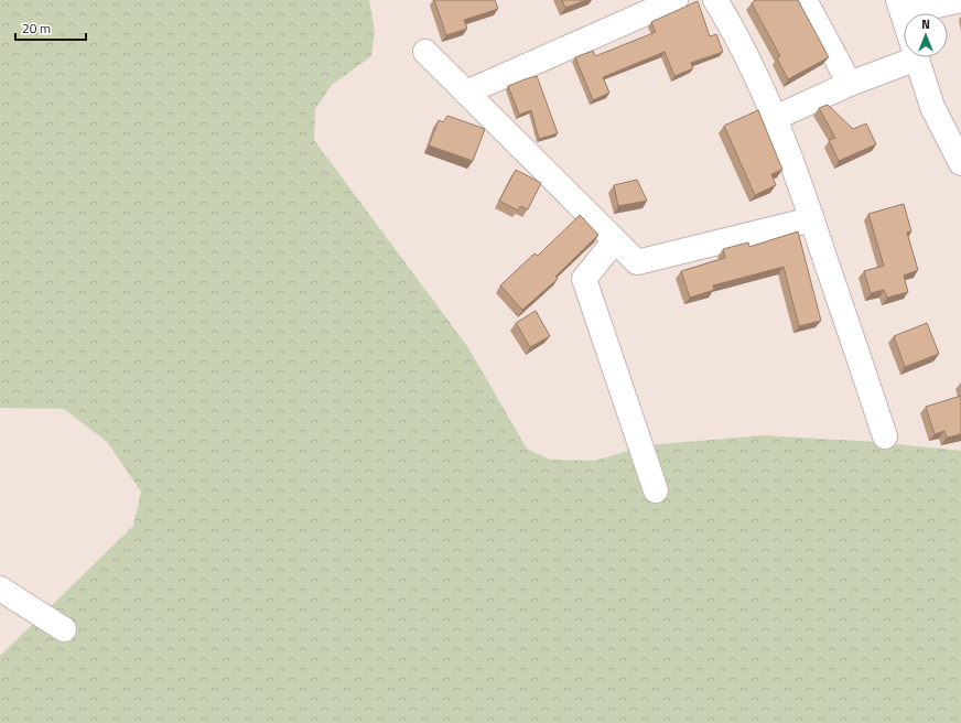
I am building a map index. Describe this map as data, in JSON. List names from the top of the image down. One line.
{"scale_bar":"20 m","north":"top"}
